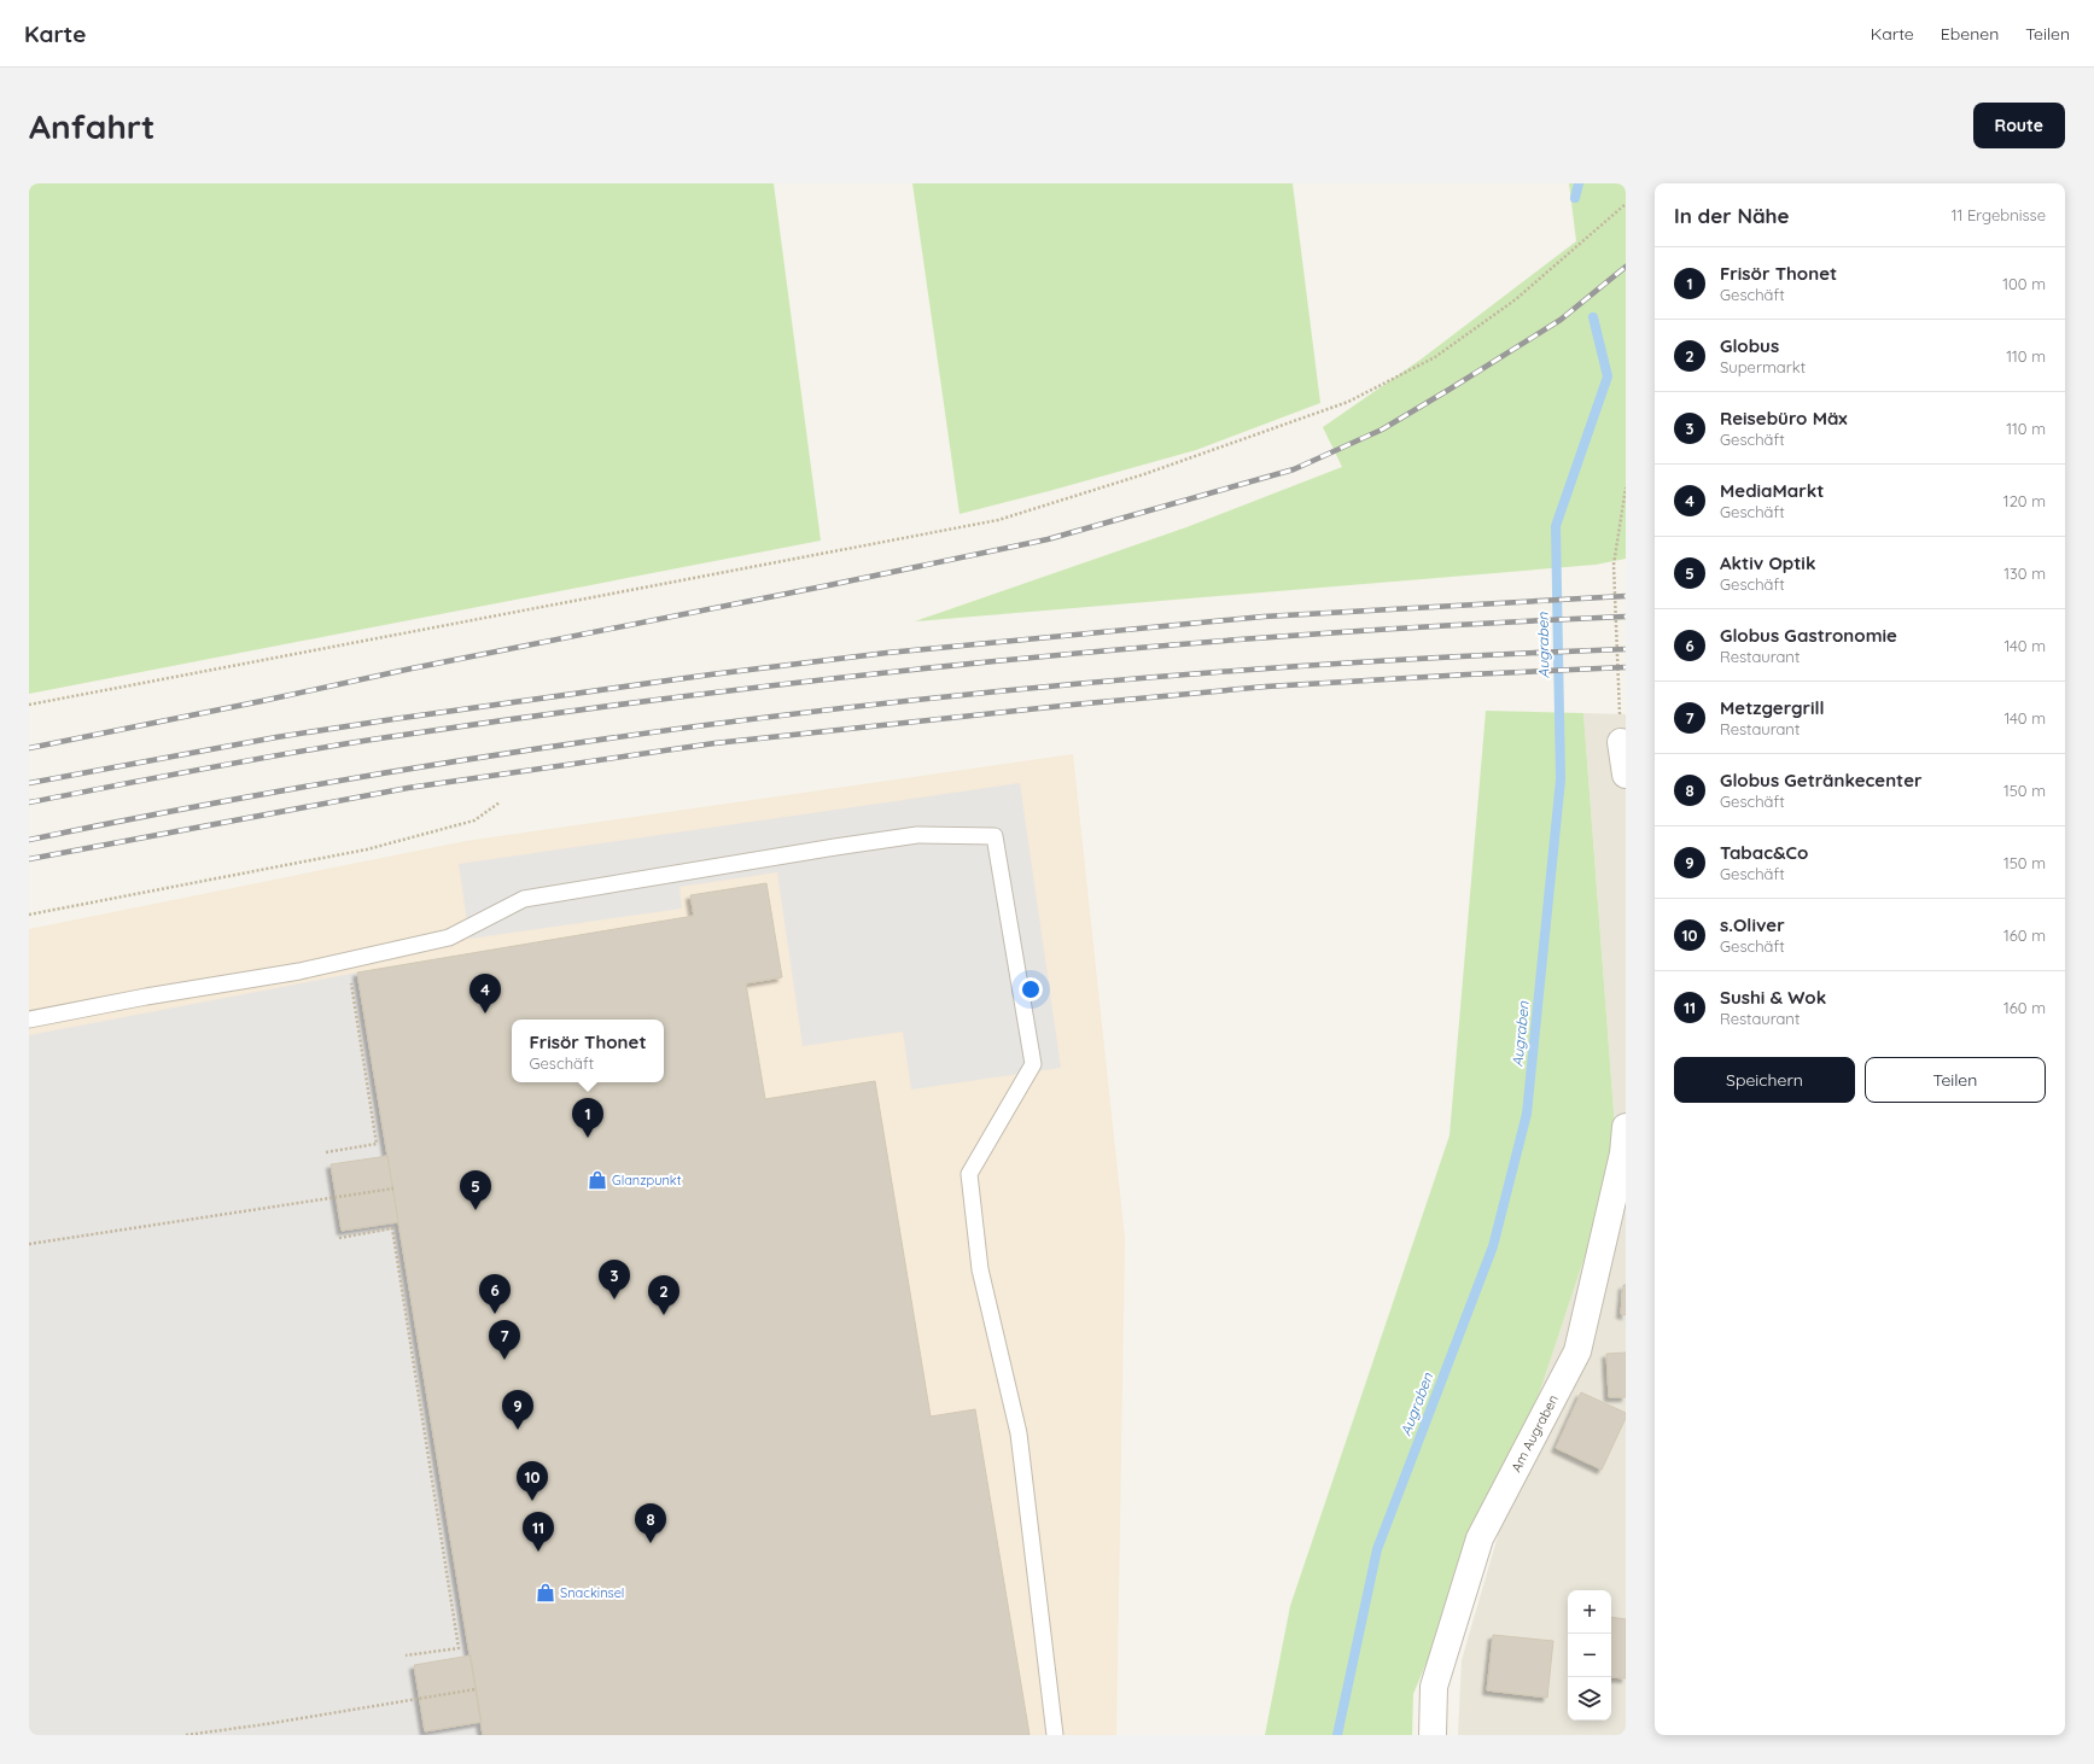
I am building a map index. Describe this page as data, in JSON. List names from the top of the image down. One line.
{"streets":{"street":["Am Augraben"]},"water":["Augraben"],"places":{"shop":["Glanzpunkt","Snackinsel"]},"page":{"header":"Karte","nav":["Karte","Ebenen","Teilen"],"buttons":["Route",["Speichern","Teilen"]],"title":"Anfahrt","heading":["In der Nähe","11 Ergebnisse"],"list":[{"mark":"1","name":"Frisör Thonet","note":"Geschäft","value":"100 m"},{"mark":"2","name":"Globus","note":"Supermarkt","value":"110 m"},{"mark":"3","name":"Reisebüro Mäx","note":"Geschäft","value":"110 m"},{"mark":"4","name":"MediaMarkt","note":"Geschäft","value":"120 m"},{"mark":"5","name":"Aktiv Optik","note":"Geschäft","value":"130 m"},{"mark":"6","name":"Globus Gastronomie","note":"Restaurant","value":"140 m"},{"mark":"7","name":"Metzgergrill","note":"Restaurant","value":"140 m"},{"mark":"8","name":"Globus Getränkecenter","note":"Geschäft","value":"150 m"},{"mark":"9","name":"Tabac&Co","note":"Geschäft","value":"150 m"},{"mark":"10","name":"s.Oliver","note":"Geschäft","value":"160 m"},{"mark":"11","name":"Sushi & Wok","note":"Restaurant","value":"160 m"}],"pins":["4","1","5","3","6","2","7","9","10","8","11"],"popup":["Frisör Thonet","Geschäft"],"map_buttons":["+","−"]}}
